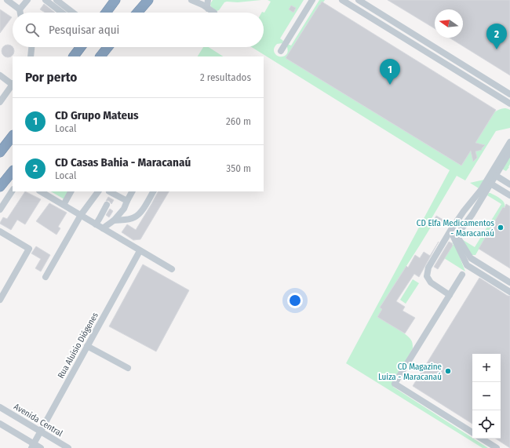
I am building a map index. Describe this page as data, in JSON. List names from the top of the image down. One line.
{"streets":{"street":["Rua Aluísio Diógenes","Avenida Central"]},"crossings":[["Rua Aluísio Diógenes","Avenida Central"]],"places":["CD Elfa Medicamentos - Maracanaú","CD Magazine Luiza - Maracanaú"],"north":"left","page":{"search":"Pesquisar aqui","pins":["2","1"],"heading":["Por perto","2 resultados"],"list":[{"mark":"1","name":"CD Grupo Mateus","note":"Local","value":"260 m"},{"mark":"2","name":"CD Casas Bahia - Maracanaú","note":"Local","value":"350 m"}],"map_buttons":["+","−"]}}
